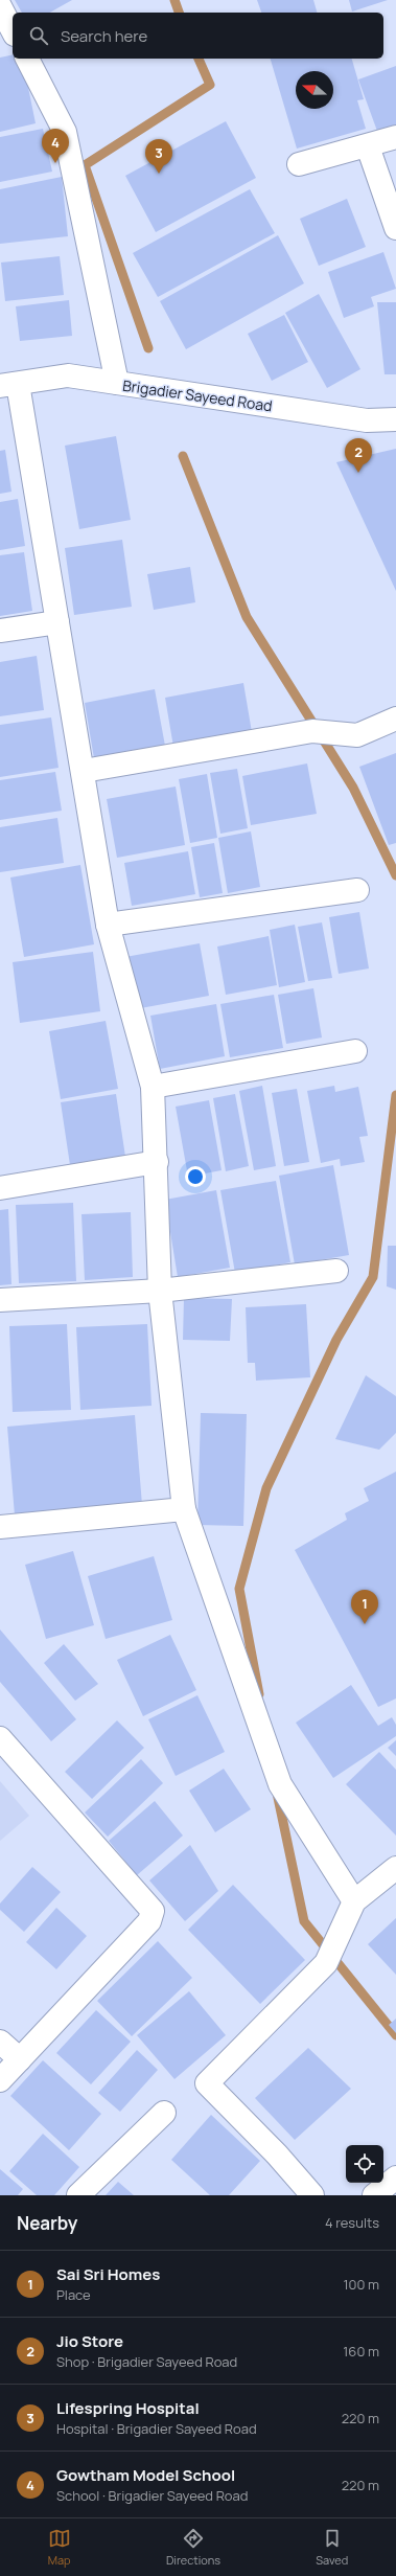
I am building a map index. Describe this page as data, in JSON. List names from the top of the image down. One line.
{"streets":{"street":["Brigadier Sayeed Road"]},"north":"left","page":{"search":"Search here","pins":["4","3","2","1"],"heading":["Nearby","4 results"],"list":[{"mark":"1","name":"Sai Sri Homes","note":"Place","value":"100 m"},{"mark":"2","name":"Jio Store","note":"Shop · Brigadier Sayeed Road","value":"160 m"},{"mark":"3","name":"Lifespring Hospital","note":"Hospital · Brigadier Sayeed Road","value":"220 m"},{"mark":"4","name":"Gowtham Model School","note":"School · Brigadier Sayeed Road","value":"220 m"}],"nav":["Map","Directions","Saved"]}}
